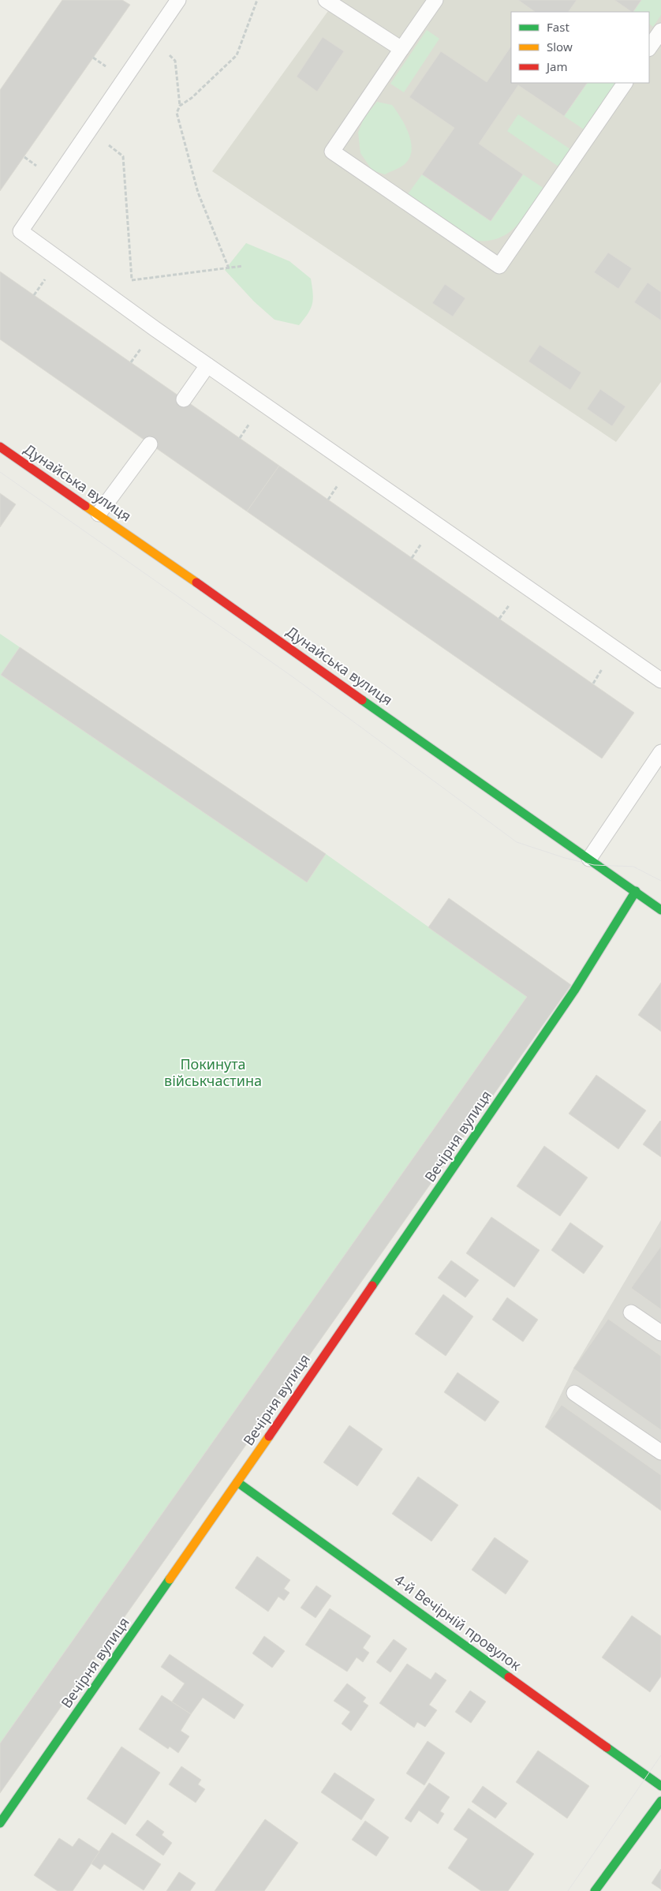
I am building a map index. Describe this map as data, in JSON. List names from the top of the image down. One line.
{"streets":{"street":["Дунайська вулиця","Вечірня вулиця","4-й Вечірній провулок"]},"crossings":[["Дунайська вулиця","Вечірня вулиця"],["Вечірня вулиця","4-й Вечірній провулок"]],"parks":["Покинута військчастина"],"legend":["Fast","Slow","Jam"]}
